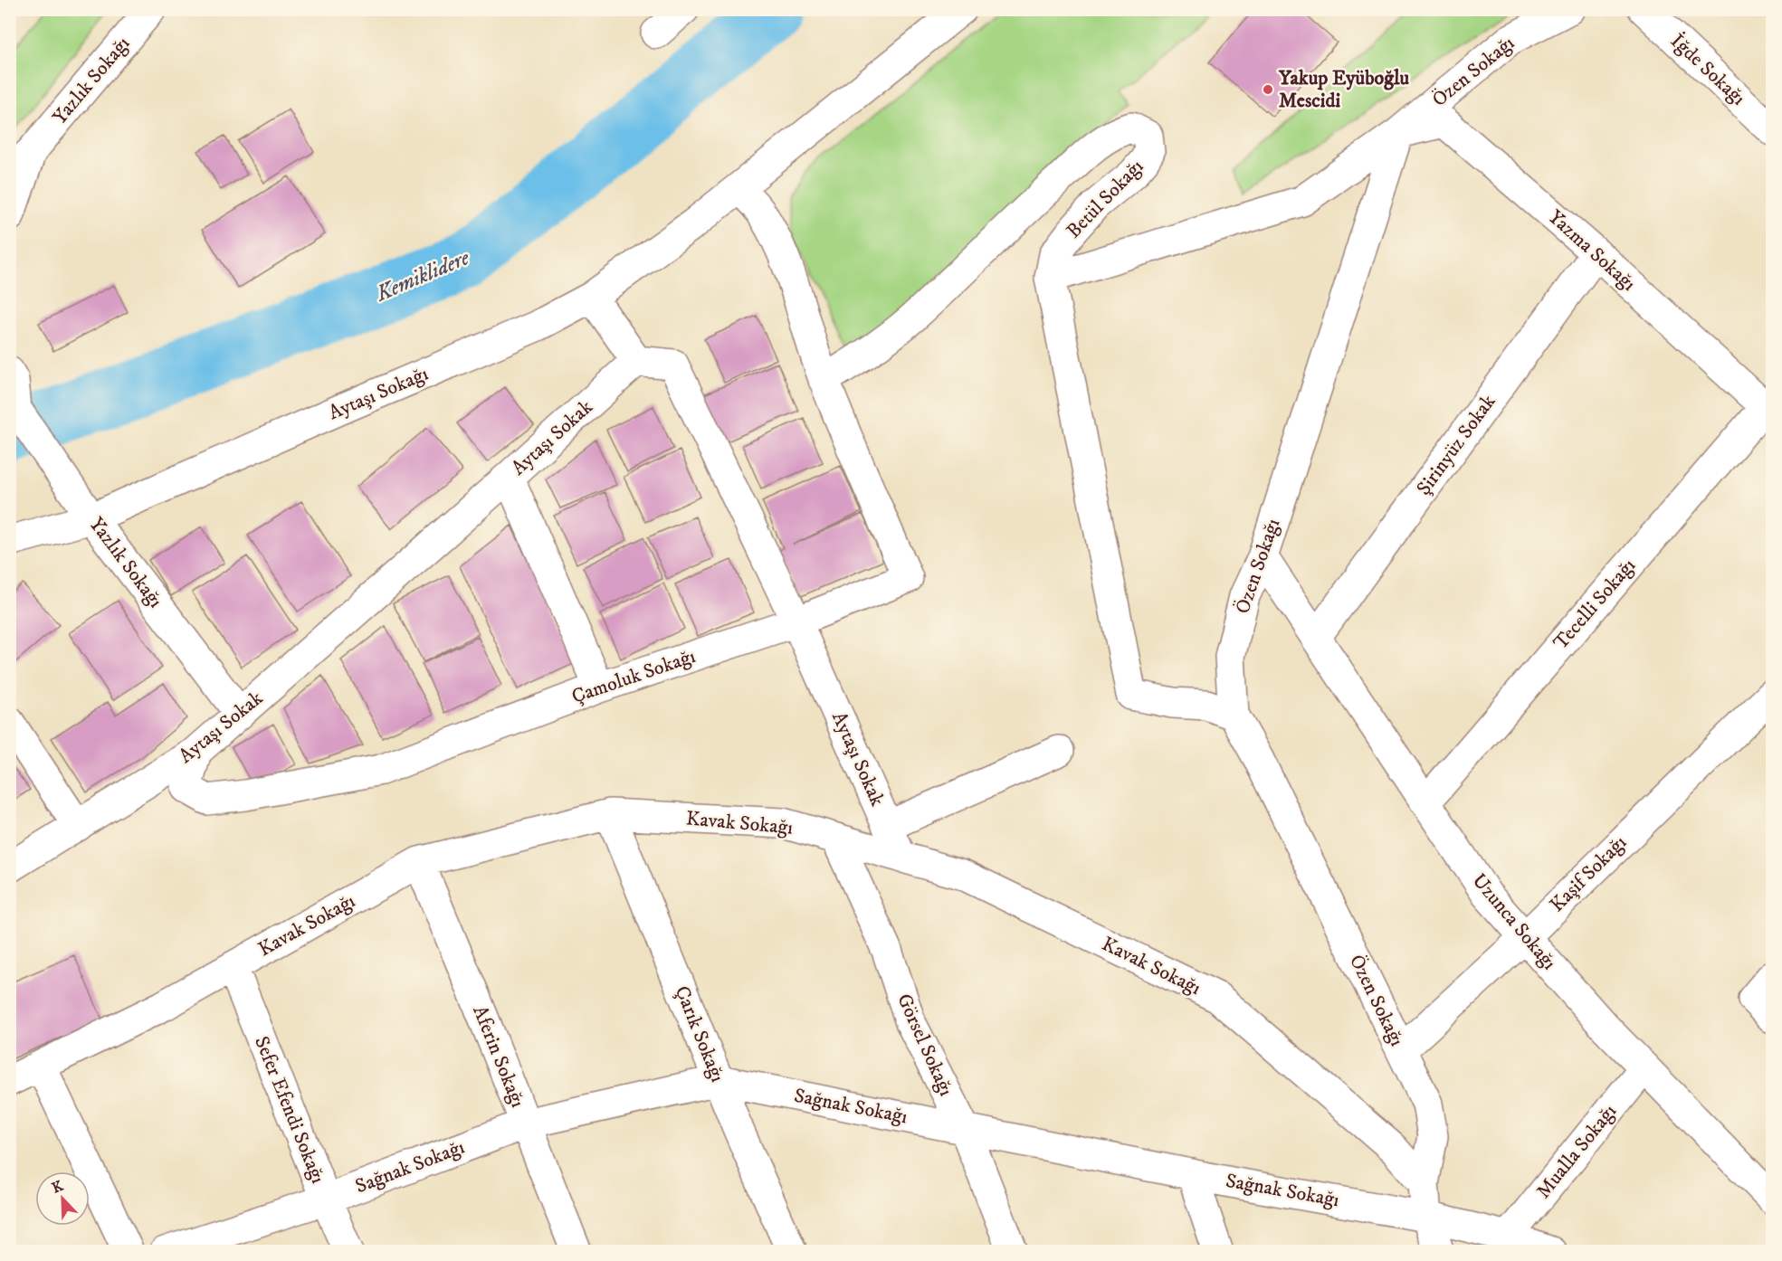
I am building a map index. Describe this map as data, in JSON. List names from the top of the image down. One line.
{"streets":{"street":["İğde Sokağı","Özen Sokağı","Yazlık Sokağı","Betül Sokağı","Yazma Sokağı","Aytaşı Sokağı","Aytaşı Sokak","Şirinyüz Sokak","Tecelli Sokağı","Çamoluk Sokağı","Kavak Sokağı","Kaşif Sokağı","Uzunca Sokağı","Çarık Sokağı","Görsel Sokağı","Aferin Sokağı","Sağnak Sokağı","Sefer Efendi Sokağı","Mualla Sokağı"]},"crossings":[["Özen Sokağı","Betül Sokağı"],["Özen Sokağı","Yazma Sokağı"],["Özen Sokağı","Kavak Sokağı"],["Özen Sokağı","Kaşif Sokağı"],["Özen Sokağı","Uzunca Sokağı"],["Yazlık Sokağı","Aytaşı Sokağı"],["Yazlık Sokağı","Aytaşı Sokak"],["Betül Sokağı","Çamoluk Sokağı"],["Yazma Sokağı","Şirinyüz Sokak"],["Yazma Sokağı","Tecelli Sokağı"],["Aytaşı Sokak","Çamoluk Sokağı"],["Aytaşı Sokak","Kavak Sokağı"],["Şirinyüz Sokak","Uzunca Sokağı"],["Tecelli Sokağı","Uzunca Sokağı"],["Kavak Sokağı","Çarık Sokağı"],["Kavak Sokağı","Görsel Sokağı"],["Kavak Sokağı","Aferin Sokağı"],["Kavak Sokağı","Sefer Efendi Sokağı"],["Kaşif Sokağı","Uzunca Sokağı"],["Uzunca Sokağı","Mualla Sokağı"],["Çarık Sokağı","Sağnak Sokağı"],["Görsel Sokağı","Sağnak Sokağı"],["Aferin Sokağı","Sağnak Sokağı"],["Sağnak Sokağı","Sefer Efendi Sokağı"],["Sağnak Sokağı","Mualla Sokağı"]],"water":["Kemiklidere"],"places":["Yakup Eyüboğlu Mescidi"],"north":"top left"}
